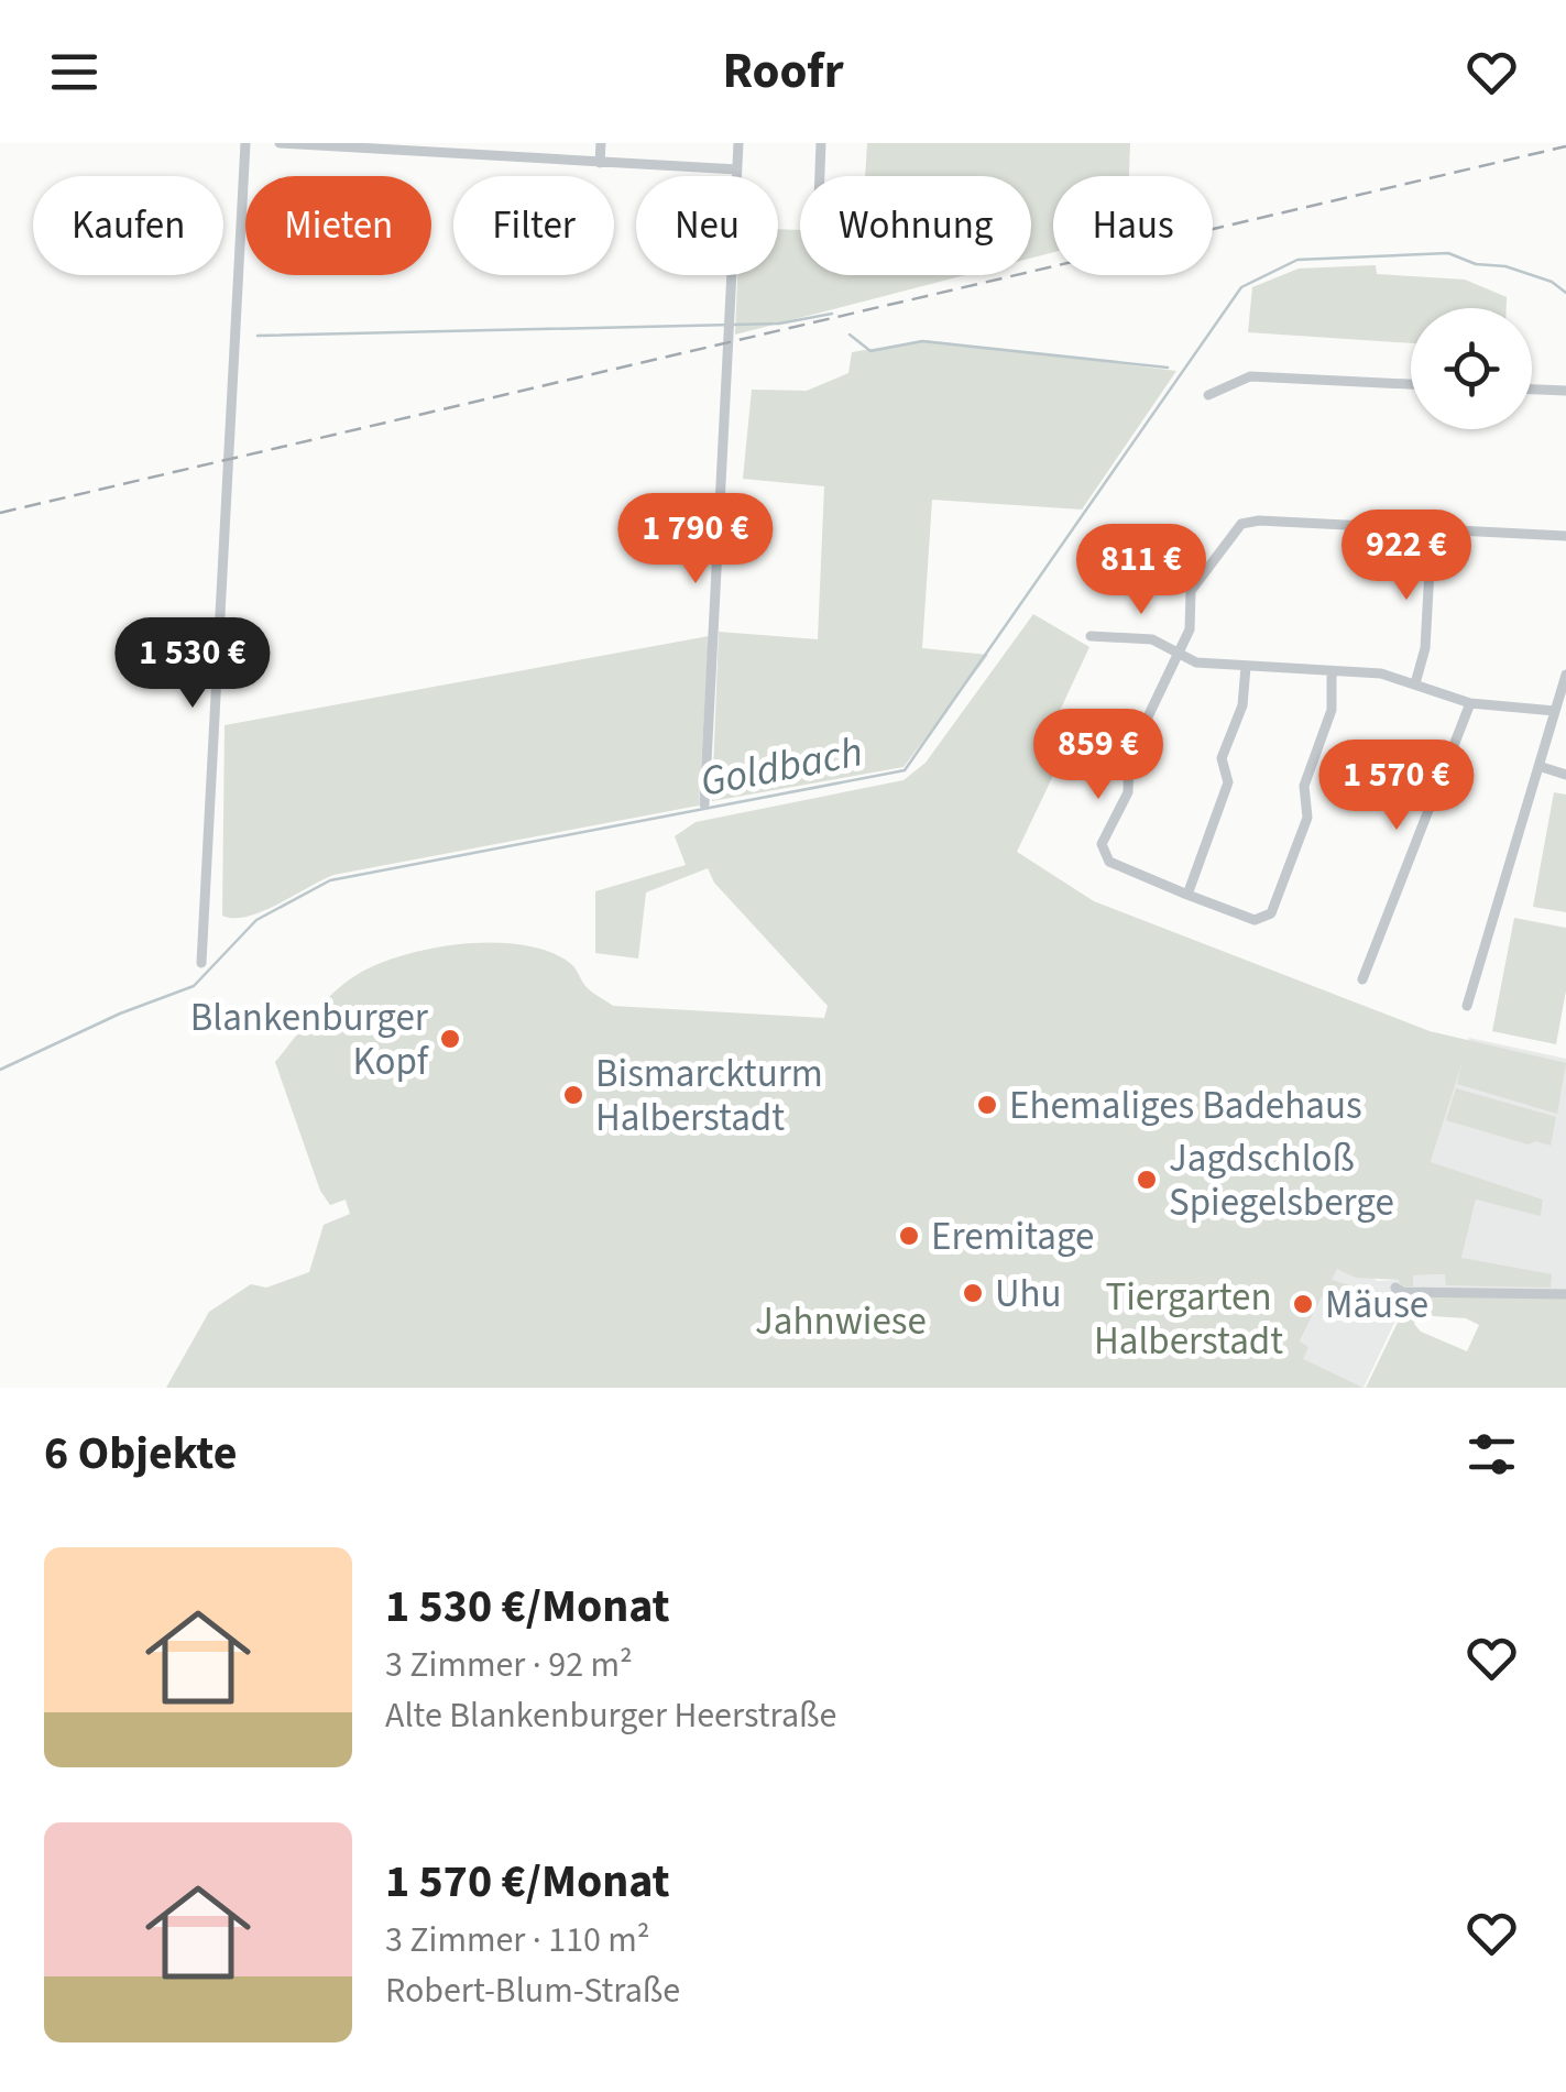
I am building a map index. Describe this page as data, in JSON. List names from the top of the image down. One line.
{"water":["Goldbach"],"parks":["Tiergarten Halberstadt","Jahnwiese"],"places":["Blankenburger Kopf","Bismarckturm Halberstadt","Ehemaliges Badehaus","Jagdschloß Spiegelsberge","Eremitage","Uhu","Mäuse"],"page":{"header":"Roofr","chip":["Kaufen","Mieten","Filter","Neu","Wohnung","Haus"],"price":["1 790 €","922 €","811 €","1 530 €","859 €","1 570 €"],"heading":"6 Objekte","list":[{"name":"1 530 €/Monat","note":"3 Zimmer · 92 m² · Alte Blankenburger Heerstraße"},{"name":"1 570 €/Monat","note":"3 Zimmer · 110 m² · Robert-Blum-Straße"}]}}
